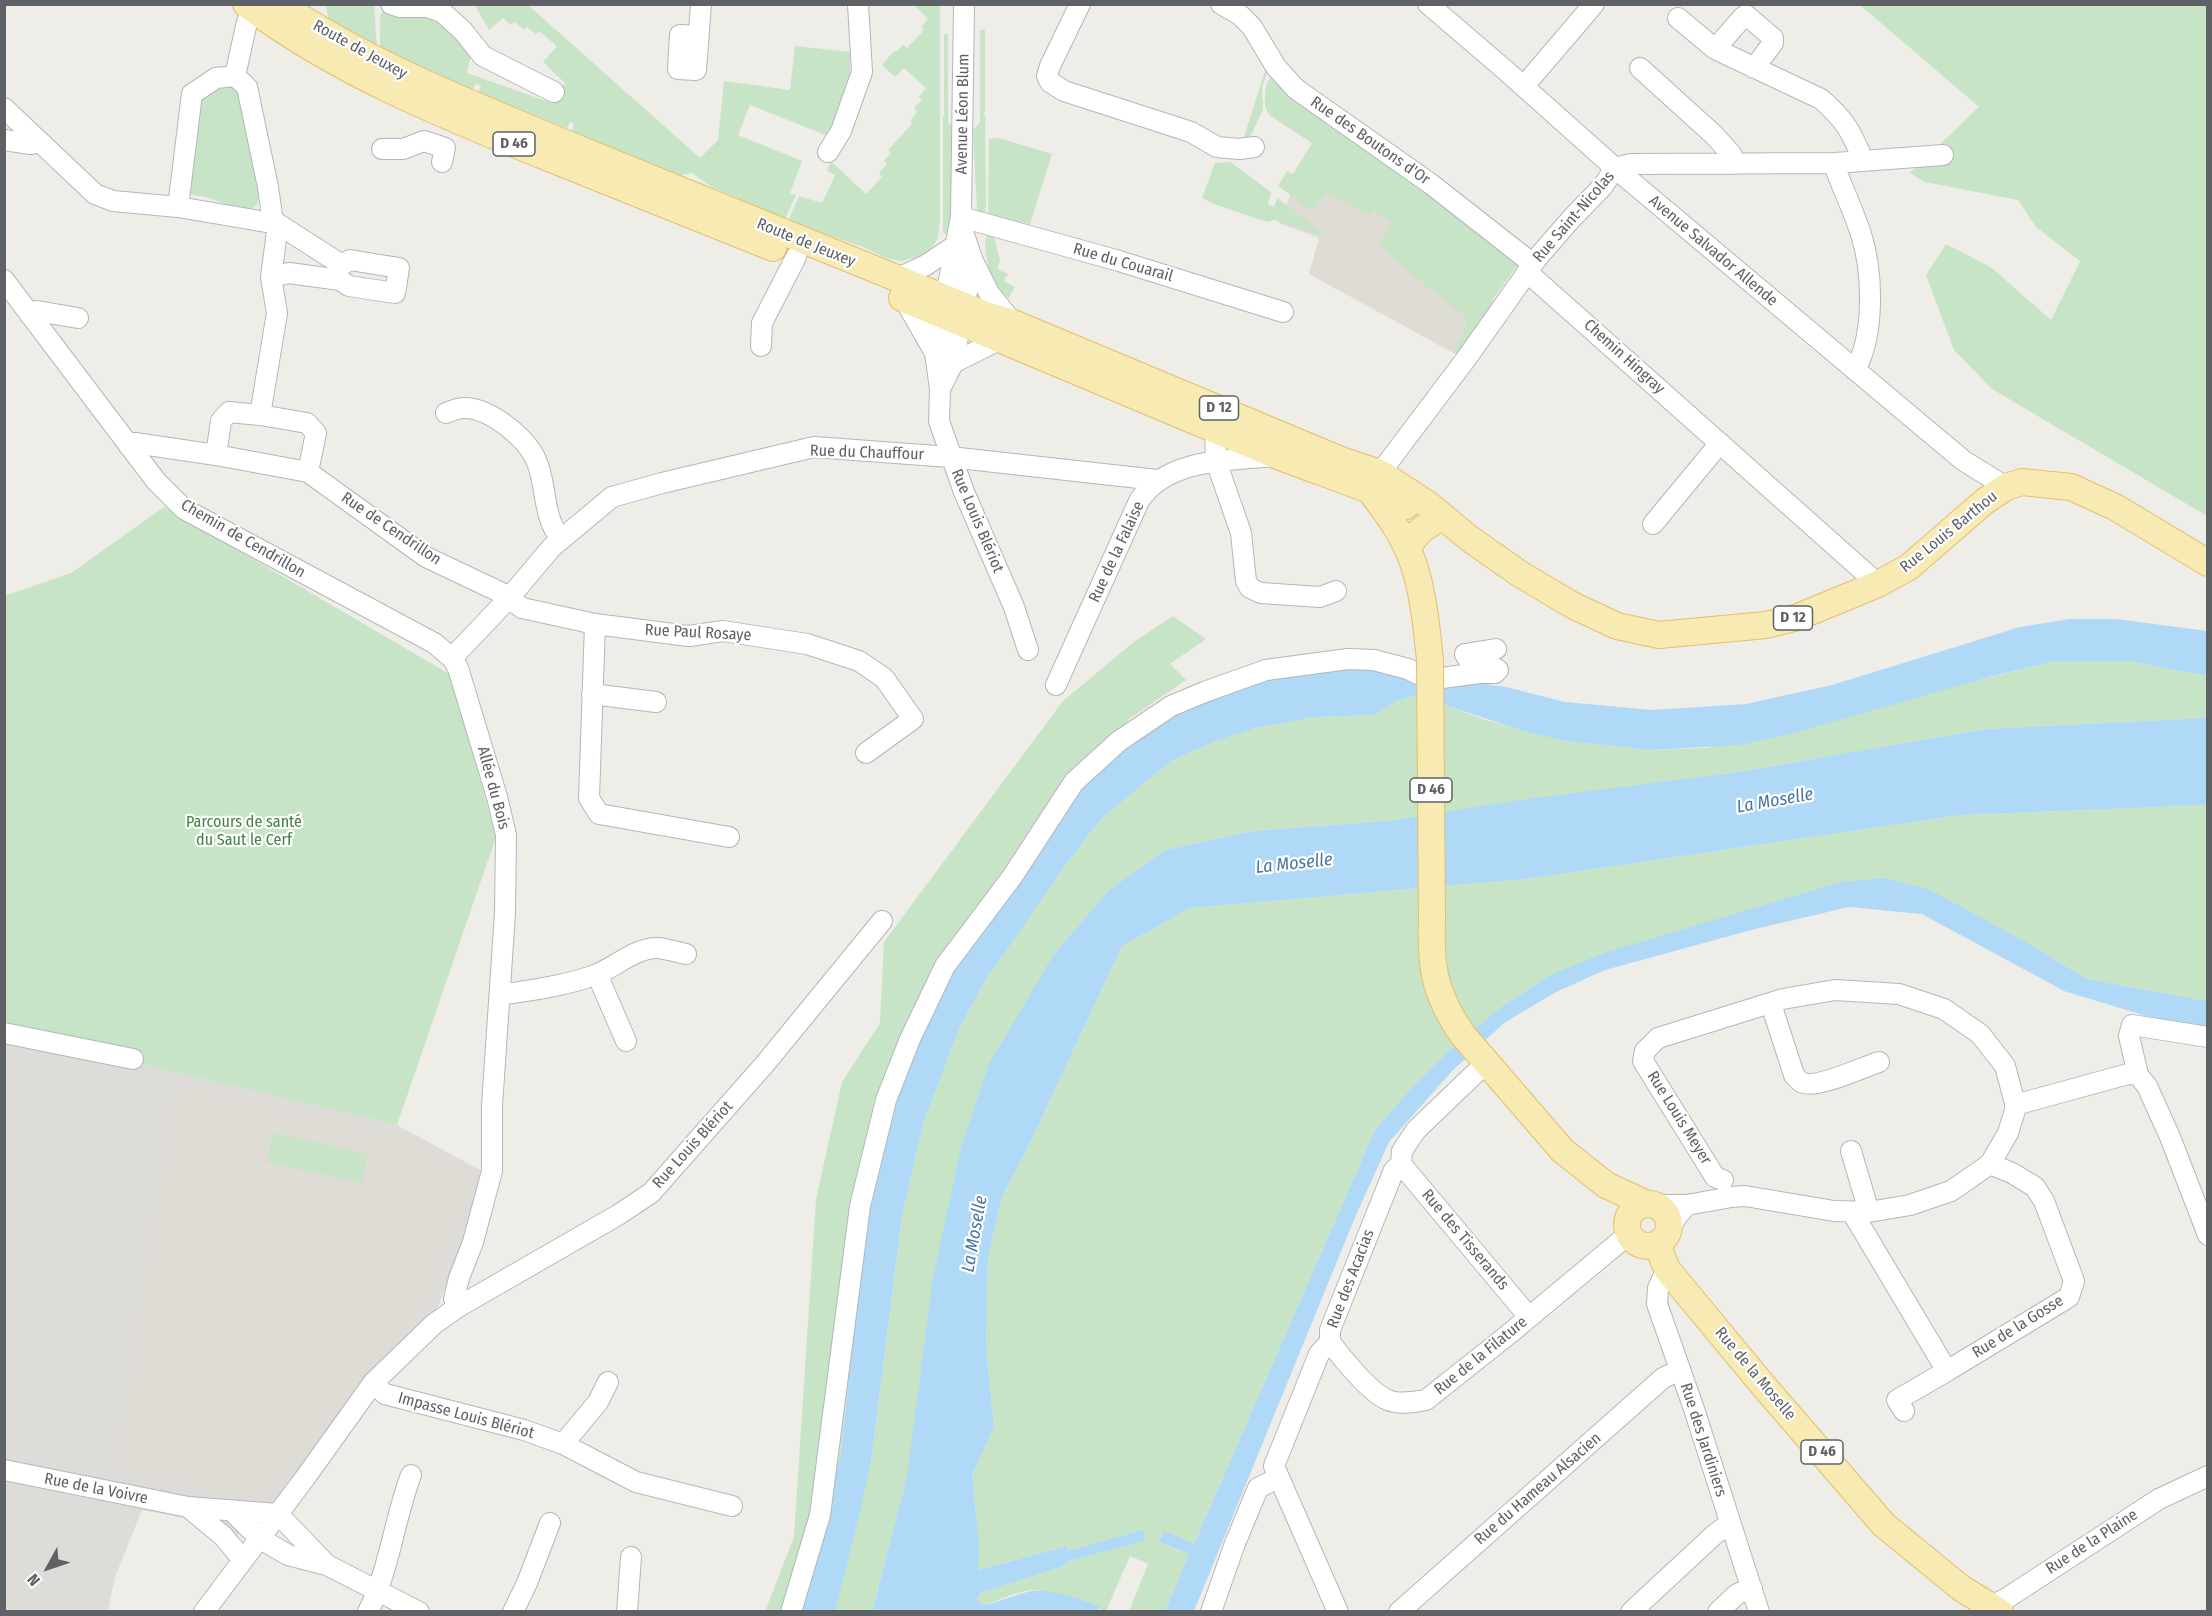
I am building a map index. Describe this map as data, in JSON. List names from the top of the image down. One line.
{"streets":{"main road":["Route de Jeuxey","D 46","D 12","Rue Louis Barthou","Rue de la Moselle"],"street":["Avenue Léon Blum","Rue des Boutons d'Or","Rue Saint-Nicolas","Avenue Salvador Allende","Rue du Couarail","Chemin Hingray","Rue du Chauffour","Rue Louis Blériot","Rue de Cendrillon","Chemin de Cendrillon","Rue de la Falaise","Rue Paul Rosaye","Allée du Bois","Rue Louis Meyer","Rue des Tisserands","Rue des Acacias","Rue de la Gosse","Rue de la Filature","Impasse Louis Blériot","Rue des Jardiniers","Rue de la Voivre","Rue du Hameau Alsacien","Rue de la Plaine"]},"crossings":[["Route de Jeuxey","Avenue Léon Blum"],["Route de Jeuxey","D 46"],["Route de Jeuxey","Rue Saint-Nicolas"],["Route de Jeuxey","Rue Louis Blériot"],["Route de Jeuxey","Rue Louis Barthou"],["Avenue Léon Blum","Rue du Couarail"],["Avenue Léon Blum","Rue Louis Blériot"],["Rue des Boutons d'Or","Rue Saint-Nicolas"],["Rue des Boutons d'Or","Chemin Hingray"],["D 46","Rue Saint-Nicolas"],["D 46","Rue Louis Barthou"],["D 46","Rue de la Moselle"],["Rue Saint-Nicolas","Avenue Salvador Allende"],["Rue Saint-Nicolas","Chemin Hingray"],["Rue Saint-Nicolas","Rue Louis Barthou"],["Avenue Salvador Allende","Rue Louis Barthou"],["Chemin Hingray","Rue Louis Barthou"],["Rue du Chauffour","Rue Louis Blériot"],["Rue du Chauffour","Rue de Cendrillon"],["Rue du Chauffour","Chemin de Cendrillon"],["Rue du Chauffour","Rue de la Falaise"],["Rue du Chauffour","Rue Paul Rosaye"],["Rue du Chauffour","Allée du Bois"],["Rue Louis Blériot","Allée du Bois"],["Rue Louis Blériot","Impasse Louis Blériot"],["Rue Louis Blériot","Rue de la Voivre"],["Rue de Cendrillon","Chemin de Cendrillon"],["Rue de Cendrillon","Rue Paul Rosaye"],["Chemin de Cendrillon","Allée du Bois"],["Rue Louis Meyer","Rue de la Gosse"],["Rue Louis Meyer","Rue de la Filature"],["Rue Louis Meyer","Rue de la Moselle"],["Rue des Tisserands","Rue des Acacias"],["Rue des Tisserands","Rue de la Filature"],["Rue des Acacias","Rue de la Filature"],["Rue des Acacias","Rue de la Moselle"],["Rue de la Filature","Rue de la Moselle"],["Rue de la Moselle","Rue des Jardiniers"],["Rue de la Moselle","Rue de la Plaine"],["Rue des Jardiniers","Rue du Hameau Alsacien"]],"water":["La Moselle"],"parks":["Parcours de santé du Saut le Cerf"],"north":"bottom left"}
